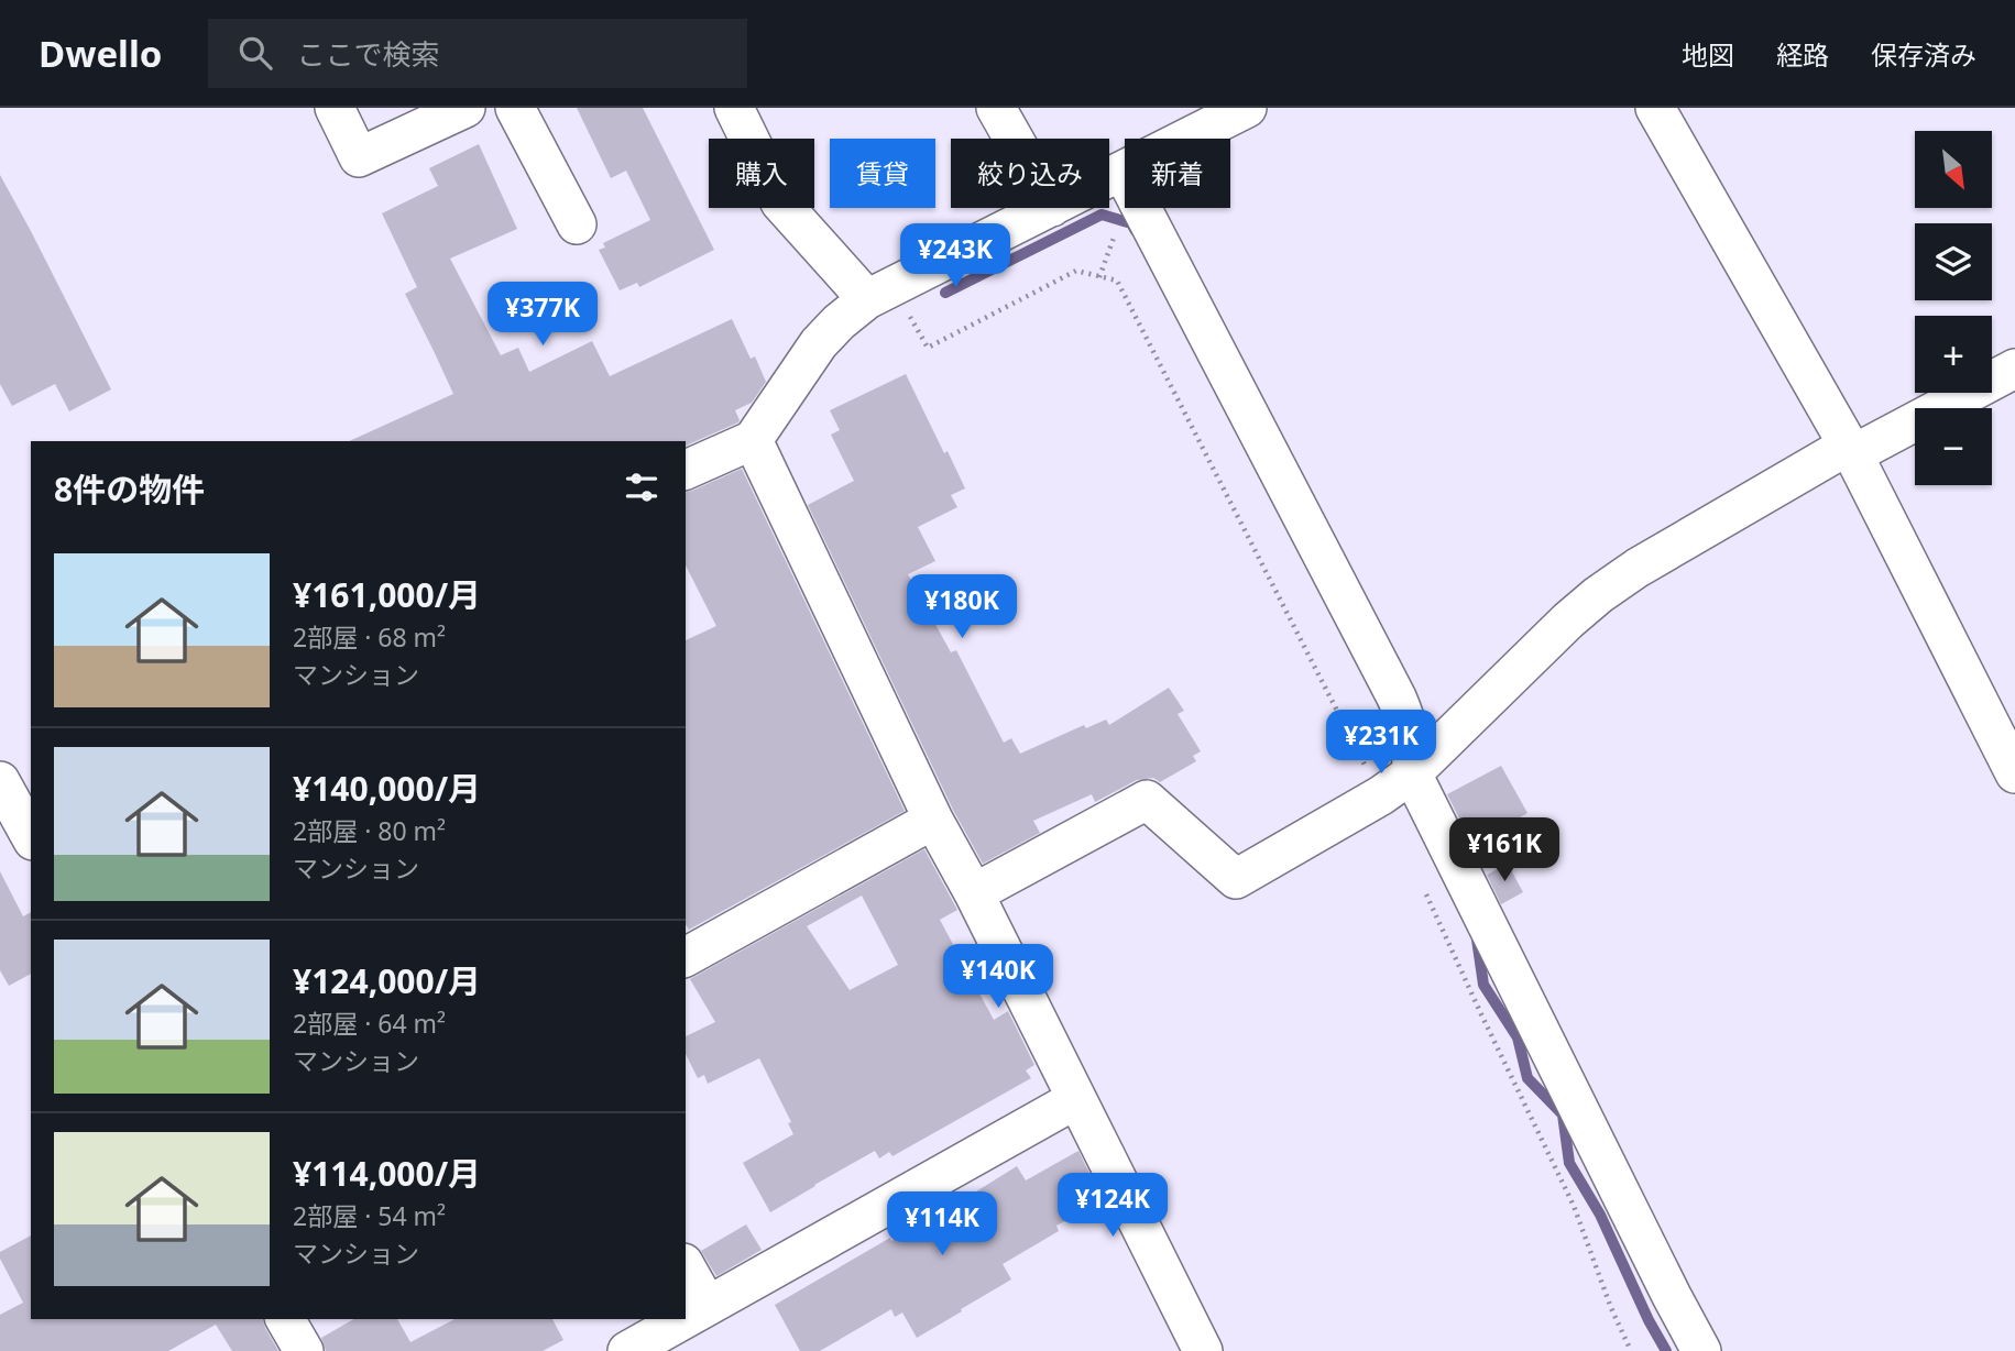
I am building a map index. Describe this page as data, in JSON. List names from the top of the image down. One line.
{"north":"bottom right","page":{"header":"Dwello","search":"ここで検索","nav":["地図","経路","保存済み"],"map_buttons":["+","−"],"chip":["購入","賃貸","絞り込み","新着"],"price":["¥243K","¥377K","¥180K","¥231K","¥161K","¥140K","¥124K","¥114K"],"heading":"8件の物件","list":[{"name":"¥161,000/月","note":"2部屋 · 68 m² · マンション"},{"name":"¥140,000/月","note":"2部屋 · 80 m² · マンション"},{"name":"¥124,000/月","note":"2部屋 · 64 m² · マンション"},{"name":"¥114,000/月","note":"2部屋 · 54 m² · マンション"}]}}
